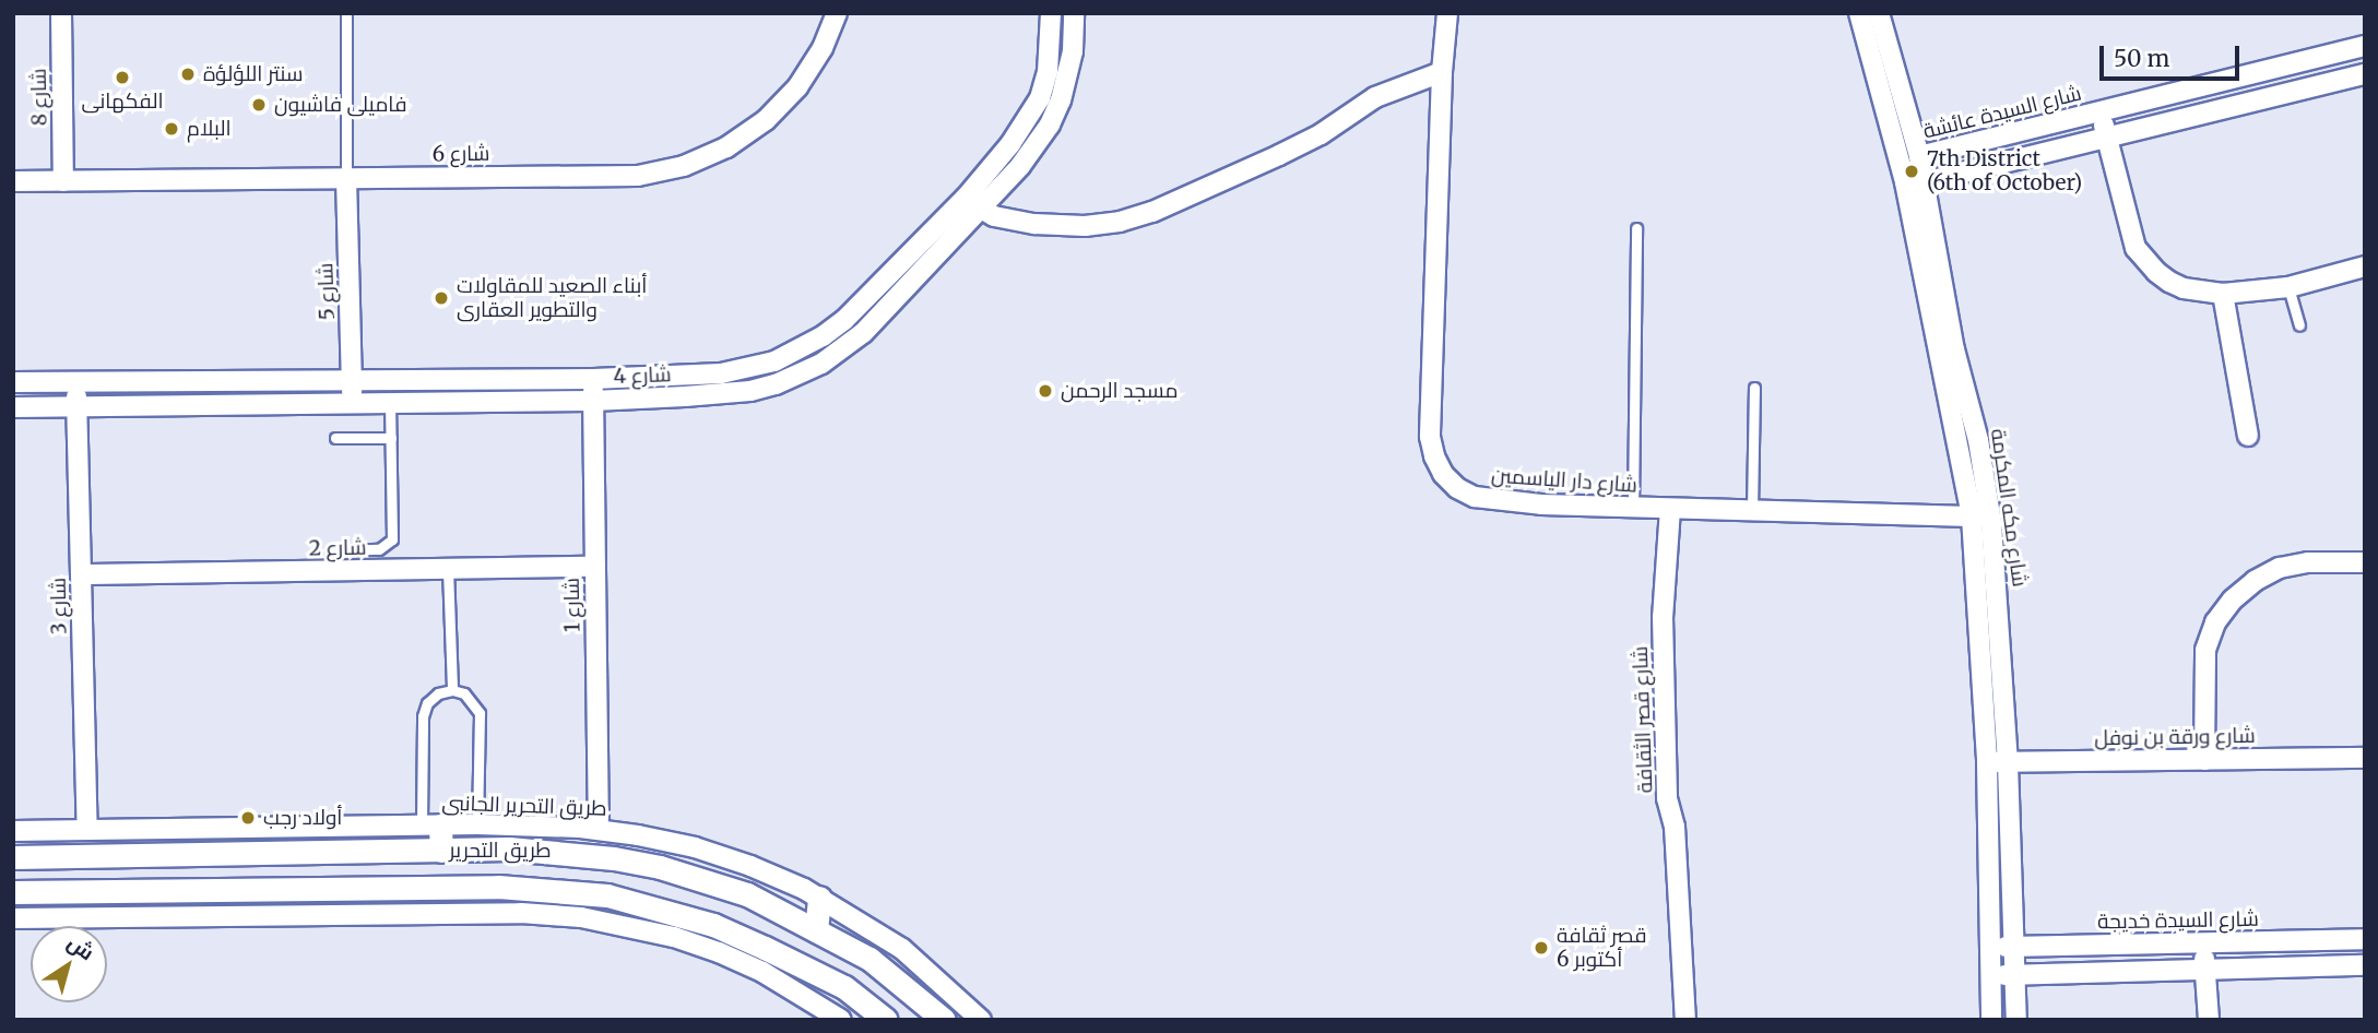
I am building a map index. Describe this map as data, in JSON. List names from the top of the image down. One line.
{"streets":{"street":["شارع 8","شارع السيدة عائشة","شارع 6","شارع 5","شارع 4","شارع دار الياسمين","شارع مكه المكرمة","شارع 2","شارع 1","شارع 3","شارع قصر الثقافة","شارع ورقة بن نوفل","طريق التحرير الجانبى","طريق التحرير","شارع السيدة خديجة"]},"crossings":[["شارع 8","شارع 6"],["شارع السيدة عائشة","شارع مكه المكرمة"],["شارع 6","شارع 5"],["شارع 5","شارع 4"],["شارع 4","شارع 1"],["شارع 4","شارع 3"],["شارع دار الياسمين","شارع مكه المكرمة"],["شارع دار الياسمين","شارع قصر الثقافة"],["شارع مكه المكرمة","شارع ورقة بن نوفل"],["شارع مكه المكرمة","شارع السيدة خديجة"],["شارع 2","شارع 1"],["شارع 2","شارع 3"],["شارع 1","طريق التحرير الجانبى"],["شارع 3","طريق التحرير الجانبى"]],"places":["سنتر اللؤلؤة","الفكهانى","فاميلى فاشيون","البلام","7th District (6th of October)","أبناء الصعيد للمقاولات والتطوير العقارى","مسجد الرحمن","أولاد رجب","قصر ثقافة 6 أكتوبر"],"scale_bar":"50 m","north":"top right"}
